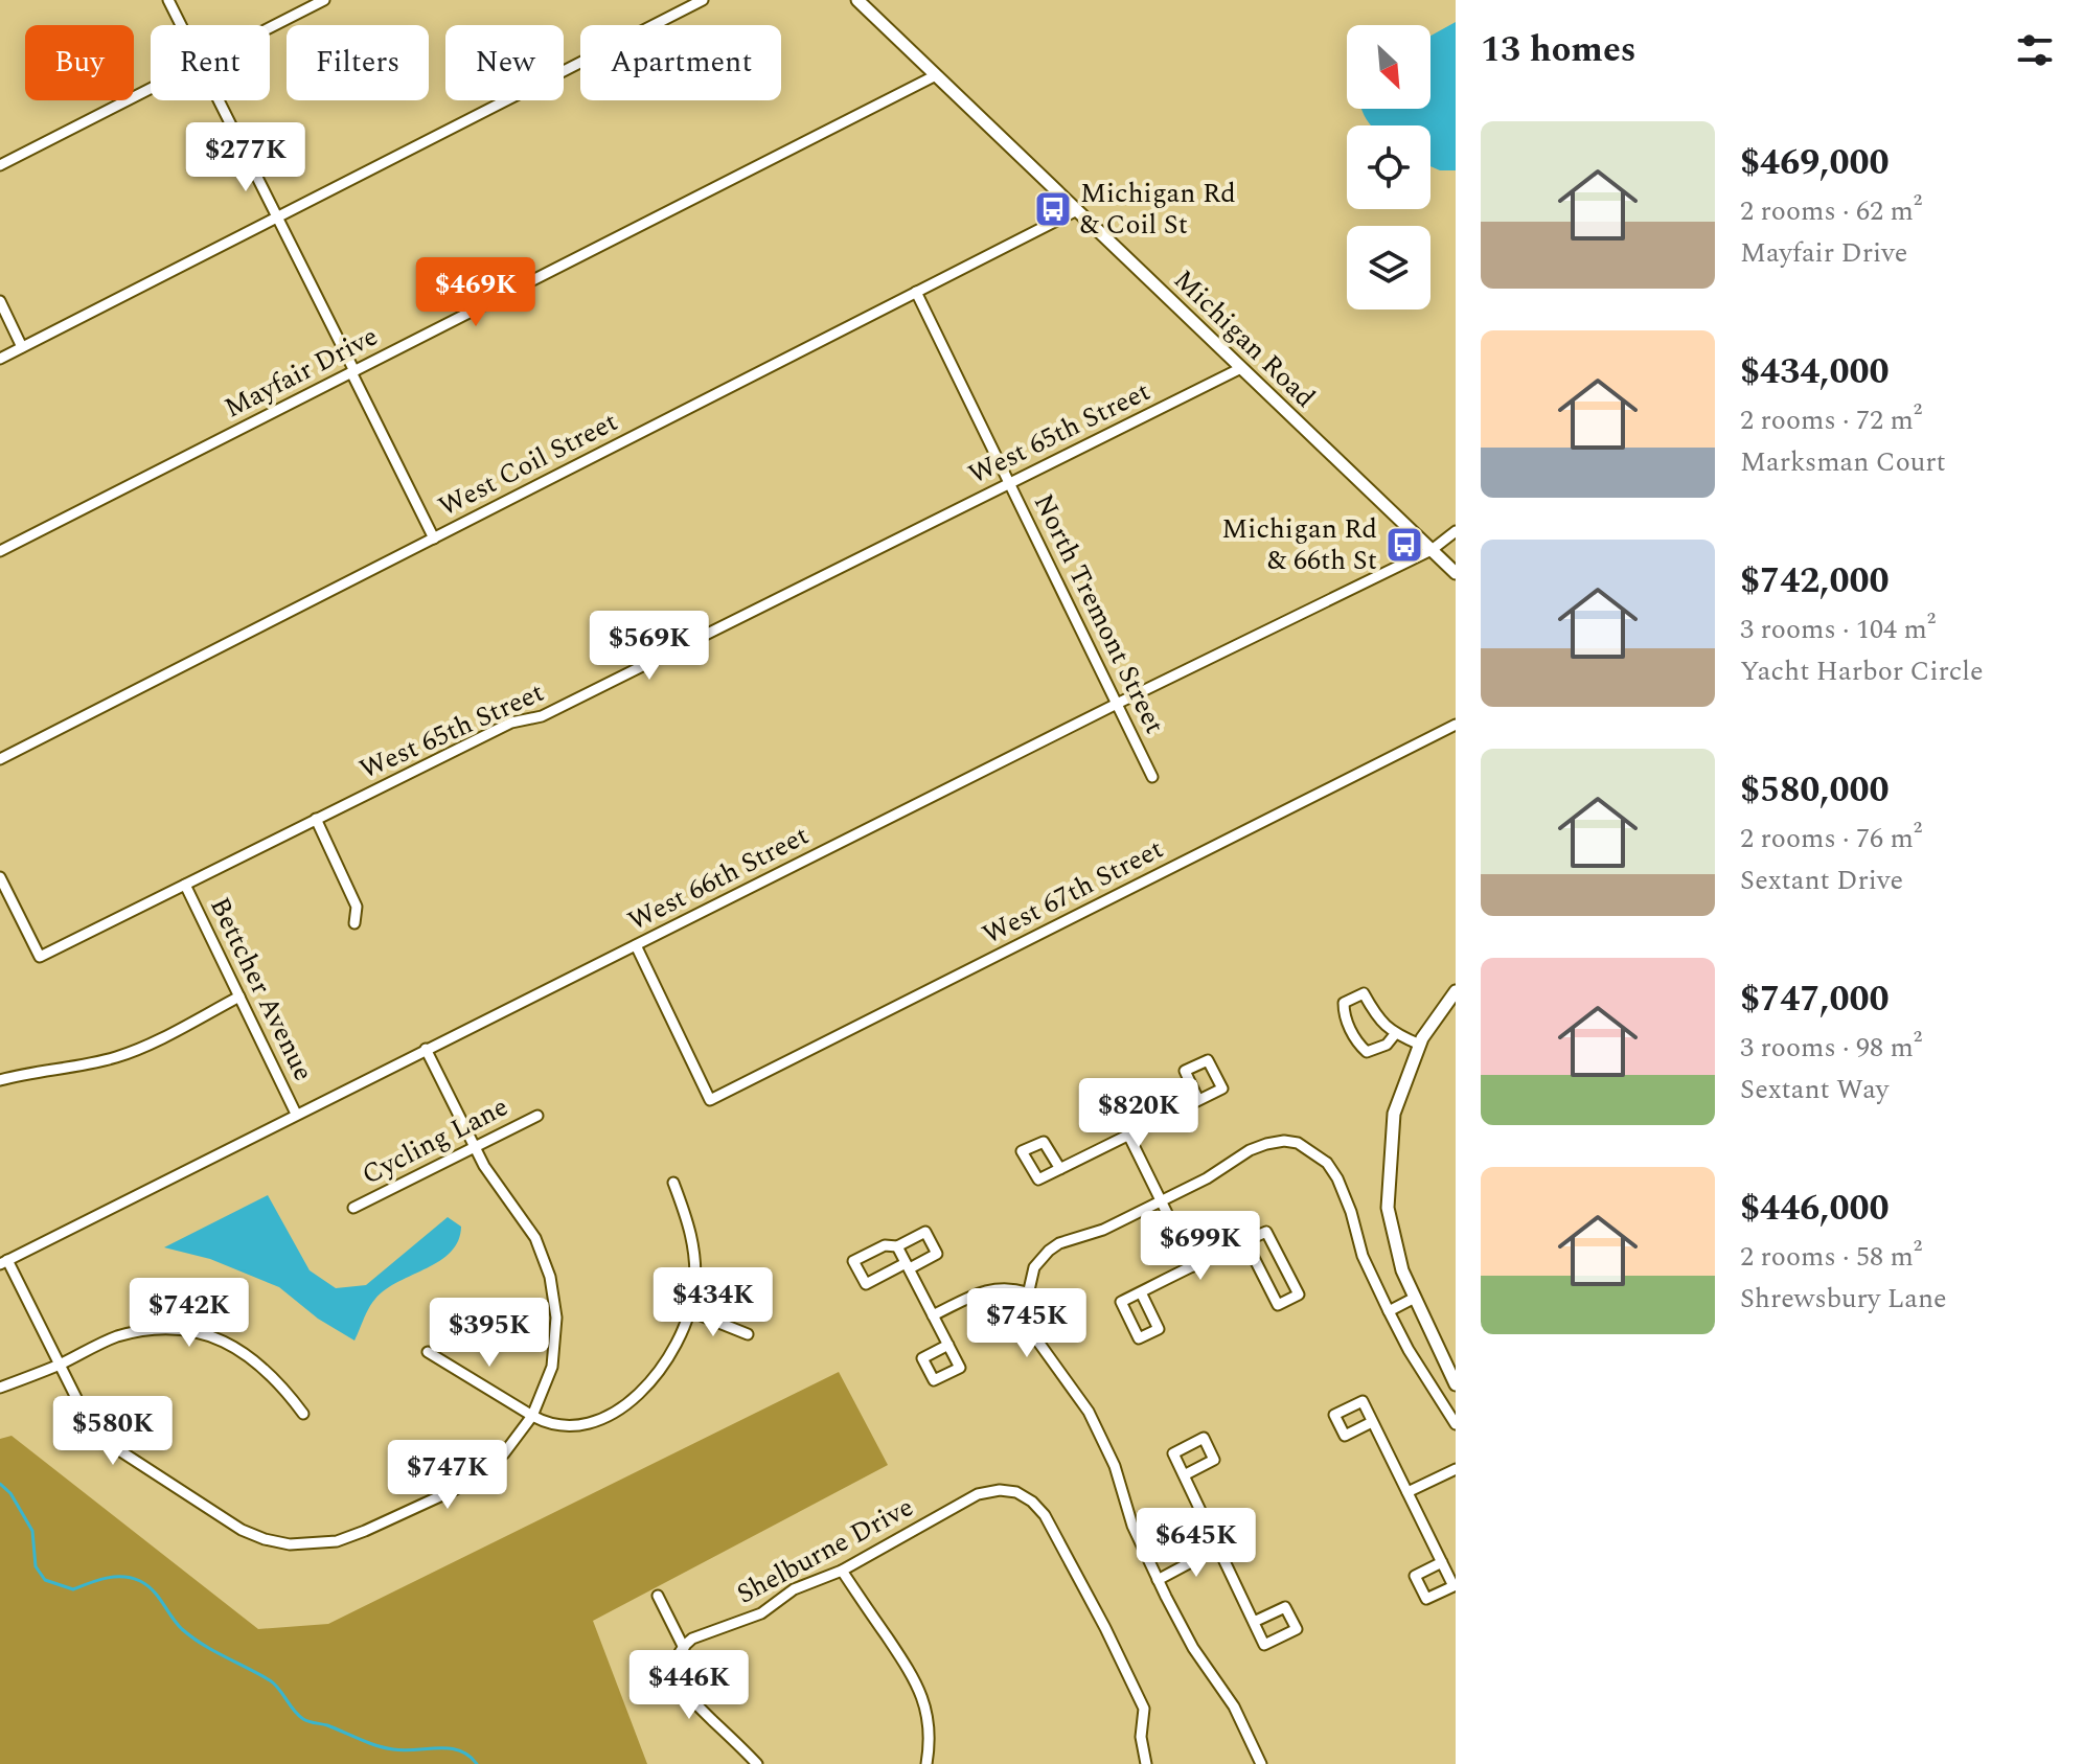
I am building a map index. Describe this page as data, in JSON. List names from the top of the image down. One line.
{"streets":{"main road":["Michigan Road"],"street":["Mayfair Drive","West 65th Street","West Coil Street","North Tremont Street","West 66th Street","West 67th Street","Bettcher Avenue","Cycling Lane","Shelburne Drive"]},"crossings":[["Michigan Road","Mayfair Drive"],["Michigan Road","West 65th Street"],["Michigan Road","West Coil Street"],["Michigan Road","West 66th Street"],["West 65th Street","North Tremont Street"],["West 65th Street","Bettcher Avenue"],["West Coil Street","North Tremont Street"],["North Tremont Street","West 66th Street"],["West 66th Street","West 67th Street"],["West 66th Street","Bettcher Avenue"]],"places":{"bus stop":["Michigan Rd & Coil St","Michigan Rd & 66th St"]},"north":"bottom right","page":{"heading":"13 homes","chip":["Buy","Rent","Filters","New","Apartment"],"list":[{"name":"$469,000","note":"2 rooms · 62 m² · Mayfair Drive"},{"name":"$434,000","note":"2 rooms · 72 m² · Marksman Court"},{"name":"$742,000","note":"3 rooms · 104 m² · Yacht Harbor Circle"},{"name":"$580,000","note":"2 rooms · 76 m² · Sextant Drive"},{"name":"$747,000","note":"3 rooms · 98 m² · Sextant Way"},{"name":"$446,000","note":"2 rooms · 58 m² · Shrewsbury Lane"}],"price":["$277K","$469K","$569K","$820K","$699K","$434K","$742K","$745K","$395K","$580K","$747K","$645K","$446K"]}}
